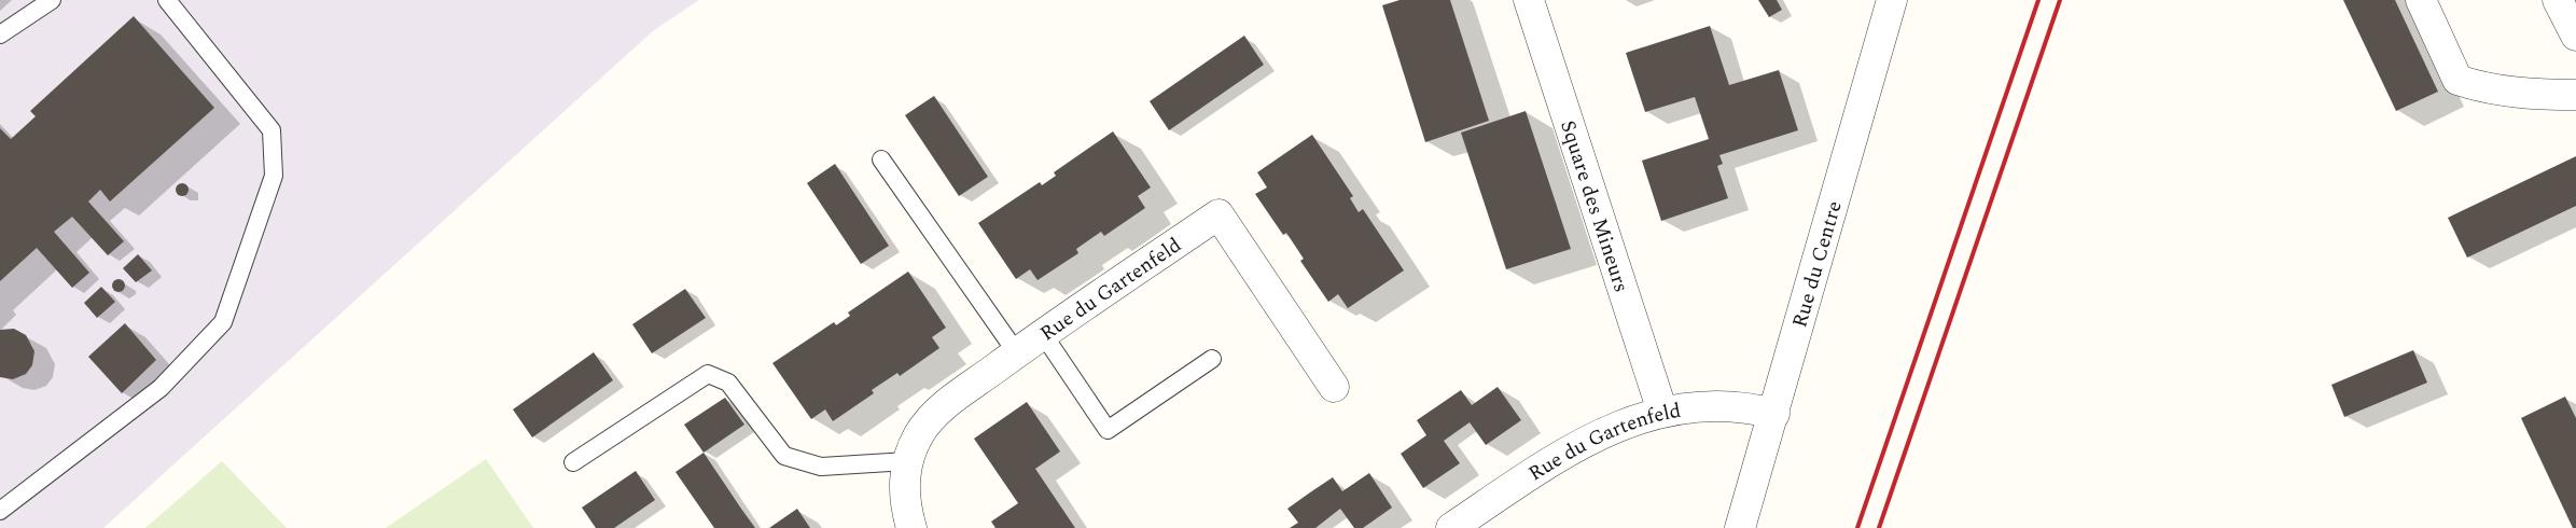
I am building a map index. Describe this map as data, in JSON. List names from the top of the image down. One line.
{"streets":{"street":["Square des Mineurs","Rue du Centre","Rue du Gartenfeld"]},"crossings":[["Square des Mineurs","Rue du Gartenfeld"],["Rue du Centre","Rue du Gartenfeld"]]}
